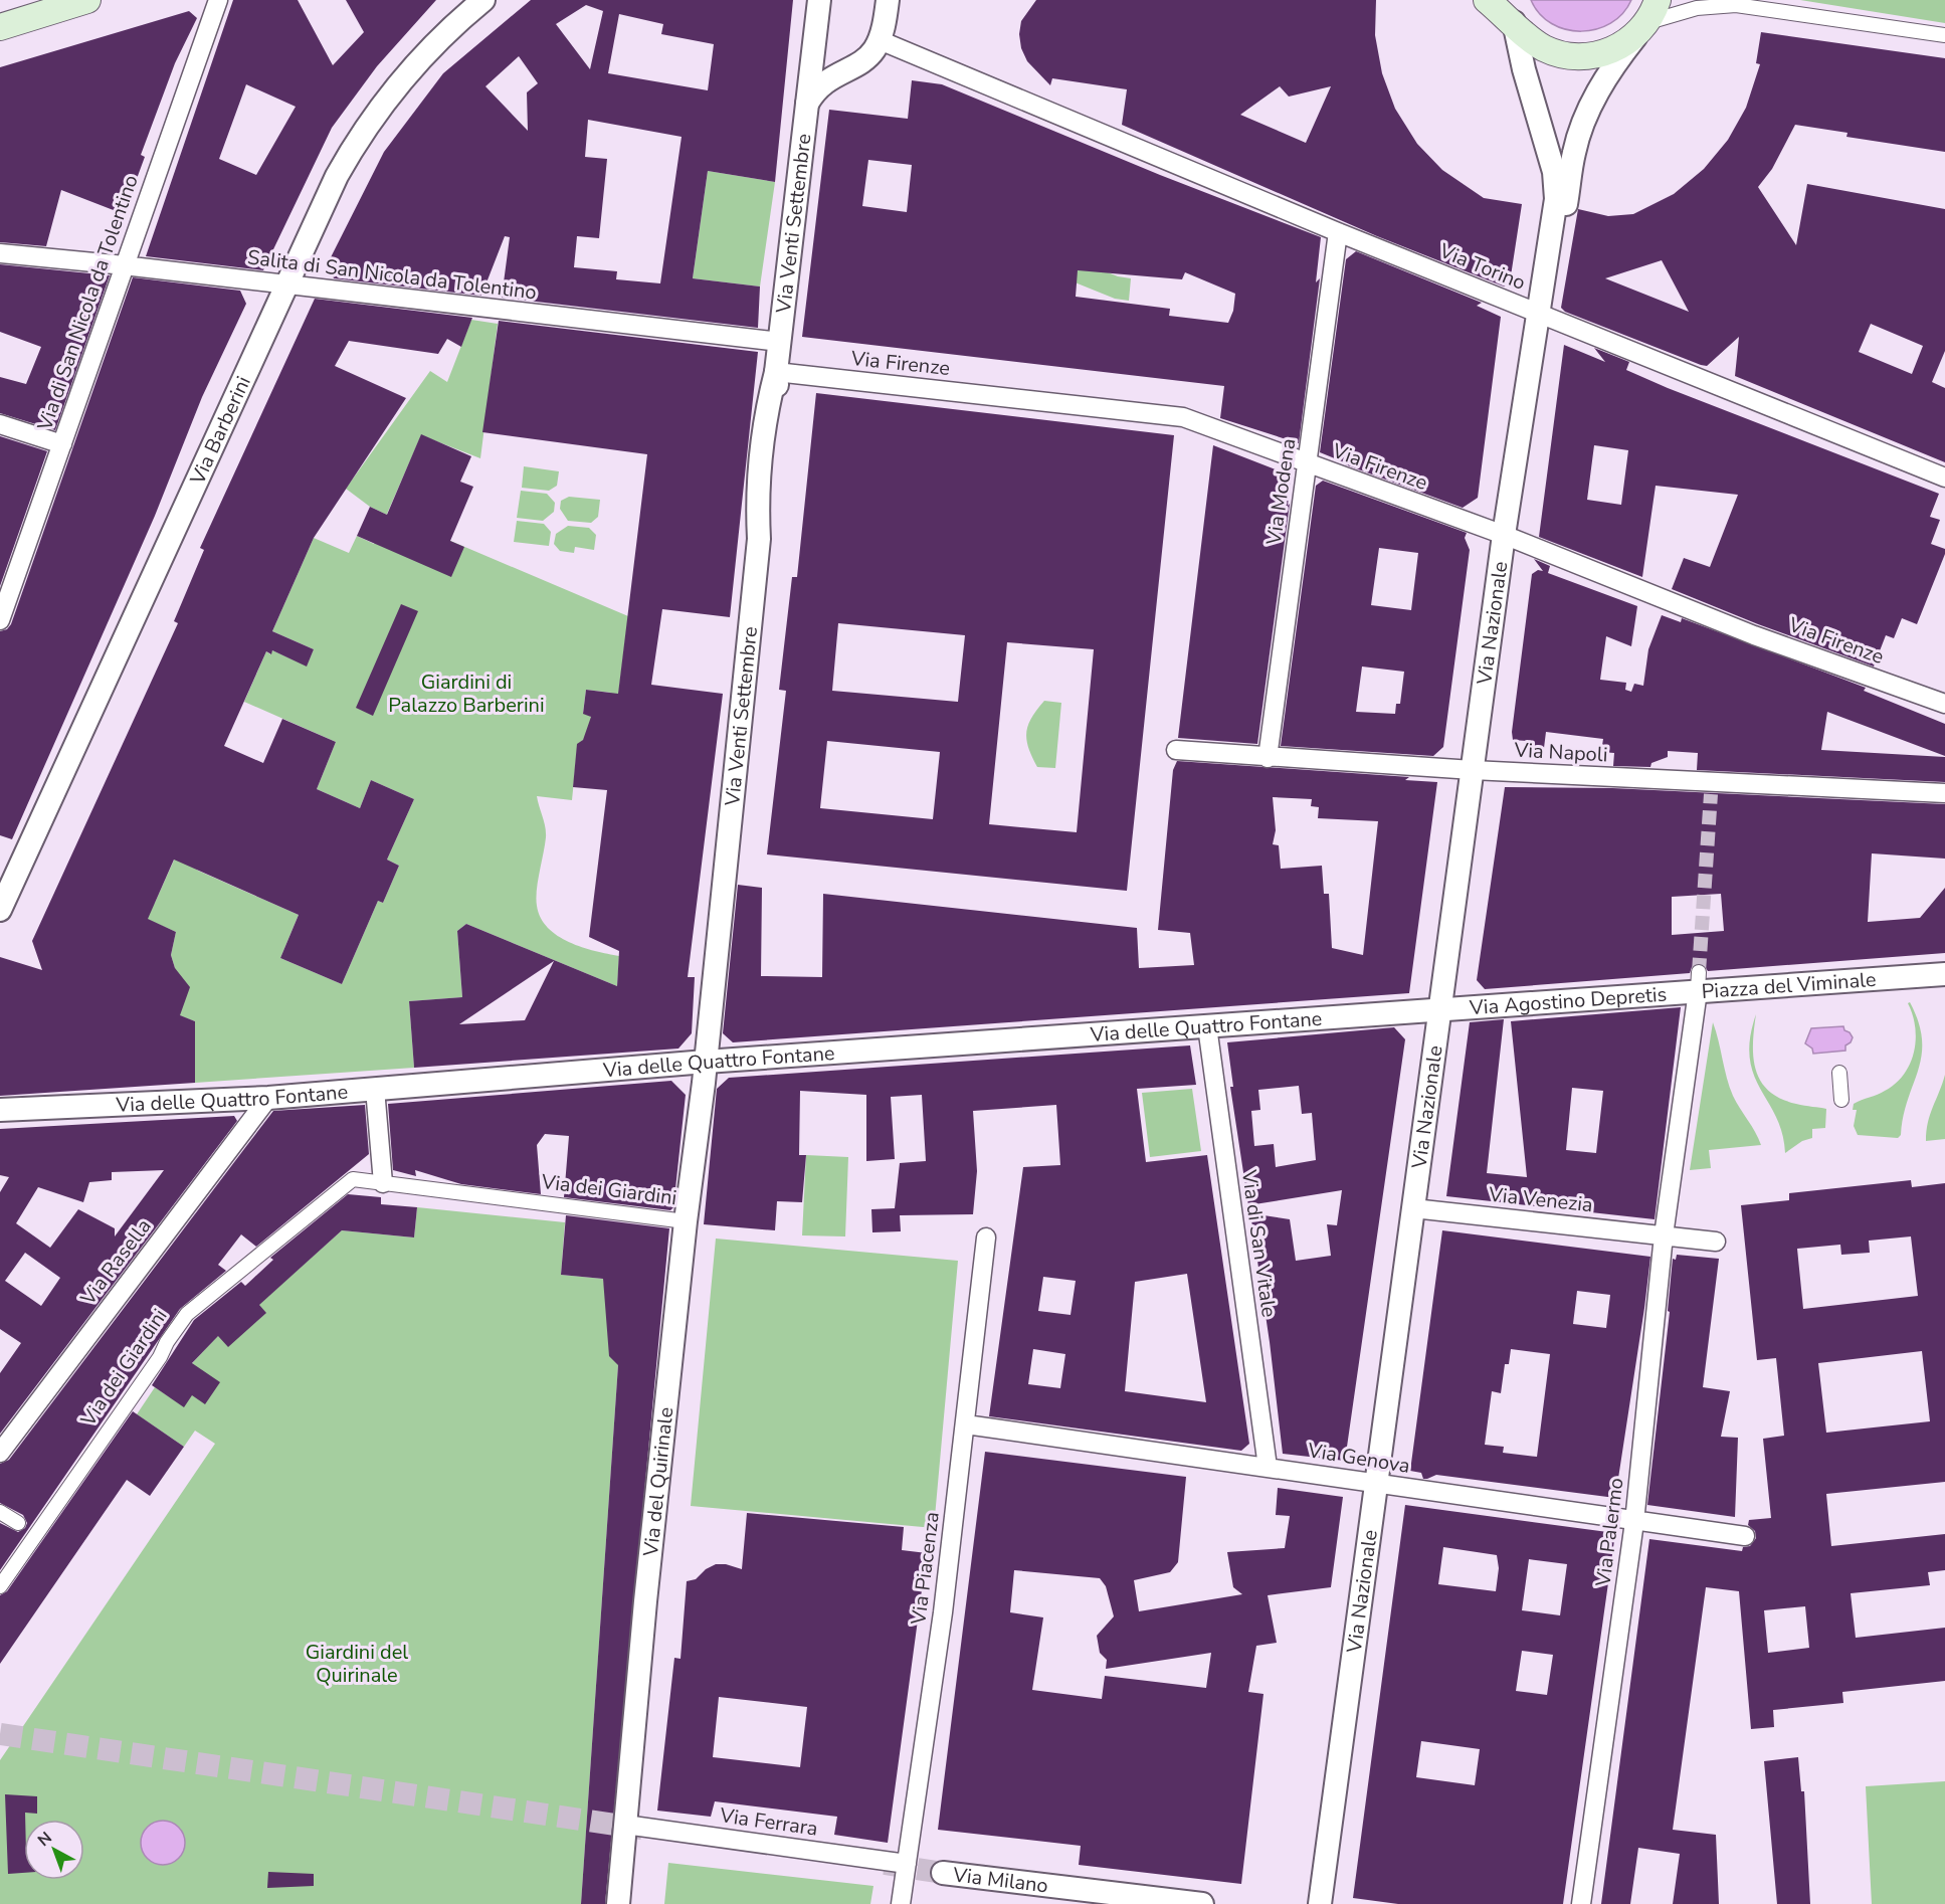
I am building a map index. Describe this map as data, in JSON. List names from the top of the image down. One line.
{"streets":{"street":["Via Venti Settembre","Via Torino","Salita di San Nicola da Tolentino","Via di San Nicola da Tolentino","Via Firenze","Via Barberini","Via Modena","Via Nazionale","Via Napoli","Piazza del Viminale","Via Agostino Depretis","Via delle Quattro Fontane","Via dei Giardini","Via Venezia","Via di San Vitale","Via Rasella","Via Genova","Via del Quirinale","Via Palermo","Via Piacenza","Via Ferrara","Via Milano"]},"crossings":[["Via Venti Settembre","Salita di San Nicola da Tolentino"],["Via Venti Settembre","Via Firenze"],["Via Venti Settembre","Via delle Quattro Fontane"],["Via Venti Settembre","Via del Quirinale"],["Via Torino","Via Modena"],["Via Torino","Via Nazionale"],["Salita di San Nicola da Tolentino","Via di San Nicola da Tolentino"],["Salita di San Nicola da Tolentino","Via Barberini"],["Via Firenze","Via Modena"],["Via Firenze","Via Nazionale"],["Via Modena","Via Napoli"],["Via Nazionale","Via Napoli"],["Via Nazionale","Via Agostino Depretis"],["Via Nazionale","Via delle Quattro Fontane"],["Via Nazionale","Via Venezia"],["Via Nazionale","Via Genova"],["Piazza del Viminale","Via Agostino Depretis"],["Piazza del Viminale","Via Palermo"],["Via Agostino Depretis","Via delle Quattro Fontane"],["Via delle Quattro Fontane","Via di San Vitale"],["Via delle Quattro Fontane","Via Rasella"],["Via delle Quattro Fontane","Via del Quirinale"],["Via dei Giardini","Via del Quirinale"],["Via Venezia","Via Palermo"],["Via di San Vitale","Via Genova"],["Via Genova","Via Palermo"],["Via Genova","Via Piacenza"],["Via del Quirinale","Via Ferrara"],["Via Piacenza","Via Ferrara"]],"parks":["Giardini di Palazzo Barberini","Giardini del Quirinale"],"north":"top left"}
